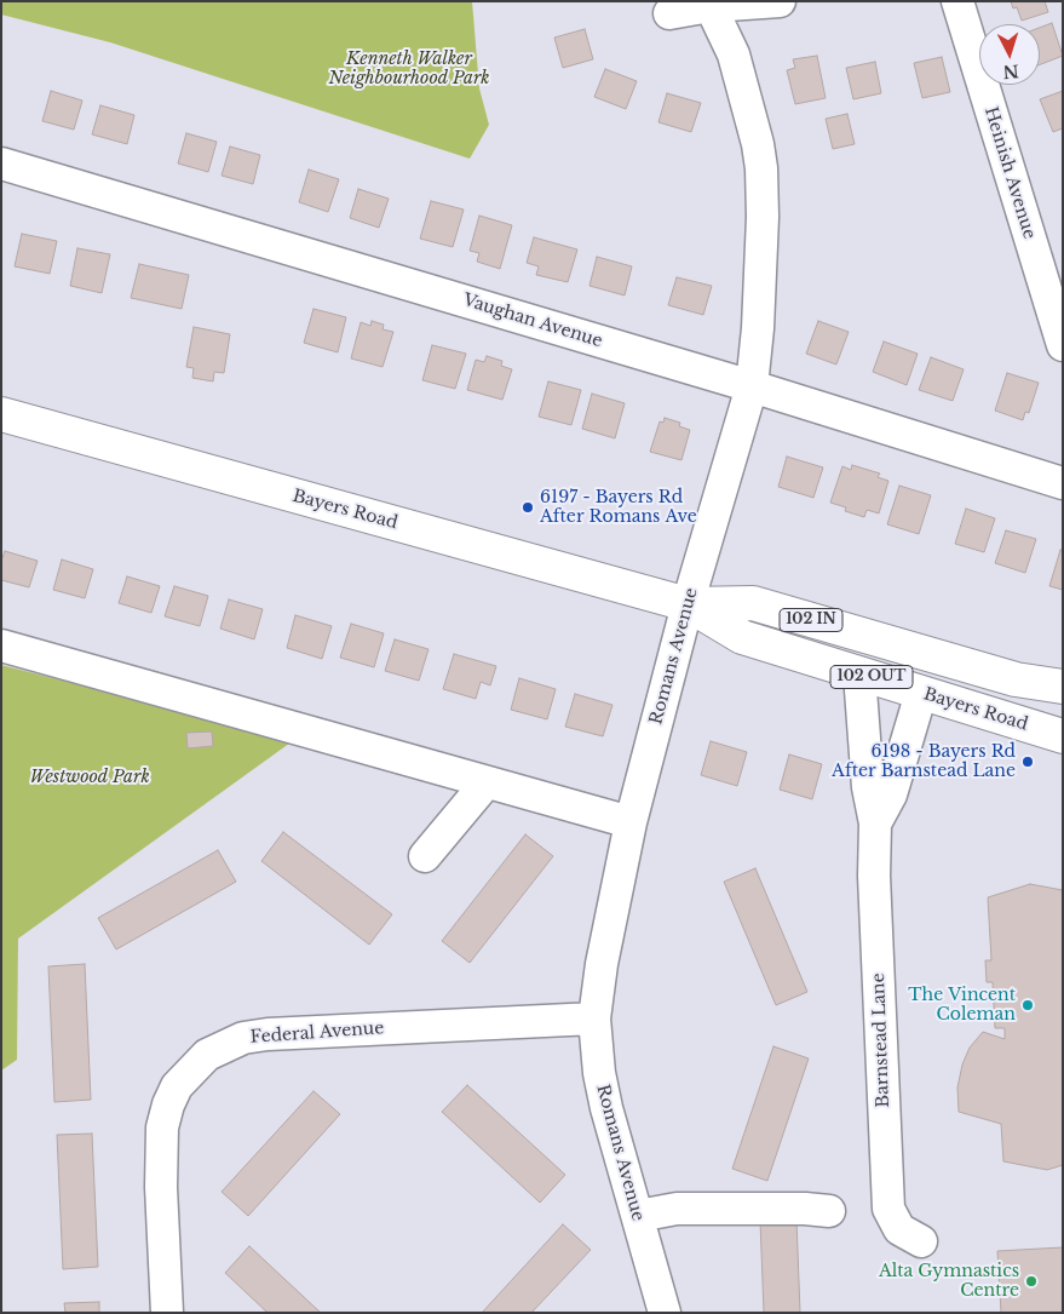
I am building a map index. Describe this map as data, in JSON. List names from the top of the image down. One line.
{"streets":{"main road":["Bayers Road","102 IN","102 OUT"],"street":["Heinish Avenue","Vaughan Avenue","Romans Avenue","Federal Avenue","Barnstead Lane"]},"crossings":[["Vaughan Avenue","Romans Avenue"],["Bayers Road","Romans Avenue"],["Bayers Road","Barnstead Lane"],["Romans Avenue","Federal Avenue"]],"parks":["Kenneth Walker Neighbourhood Park","Westwood Park"],"places":["6197 - Bayers Rd After Romans Ave","6198 - Bayers Rd After Barnstead Lane","The Vincent Coleman","Alta Gymnastics Centre"],"north":"bottom"}
